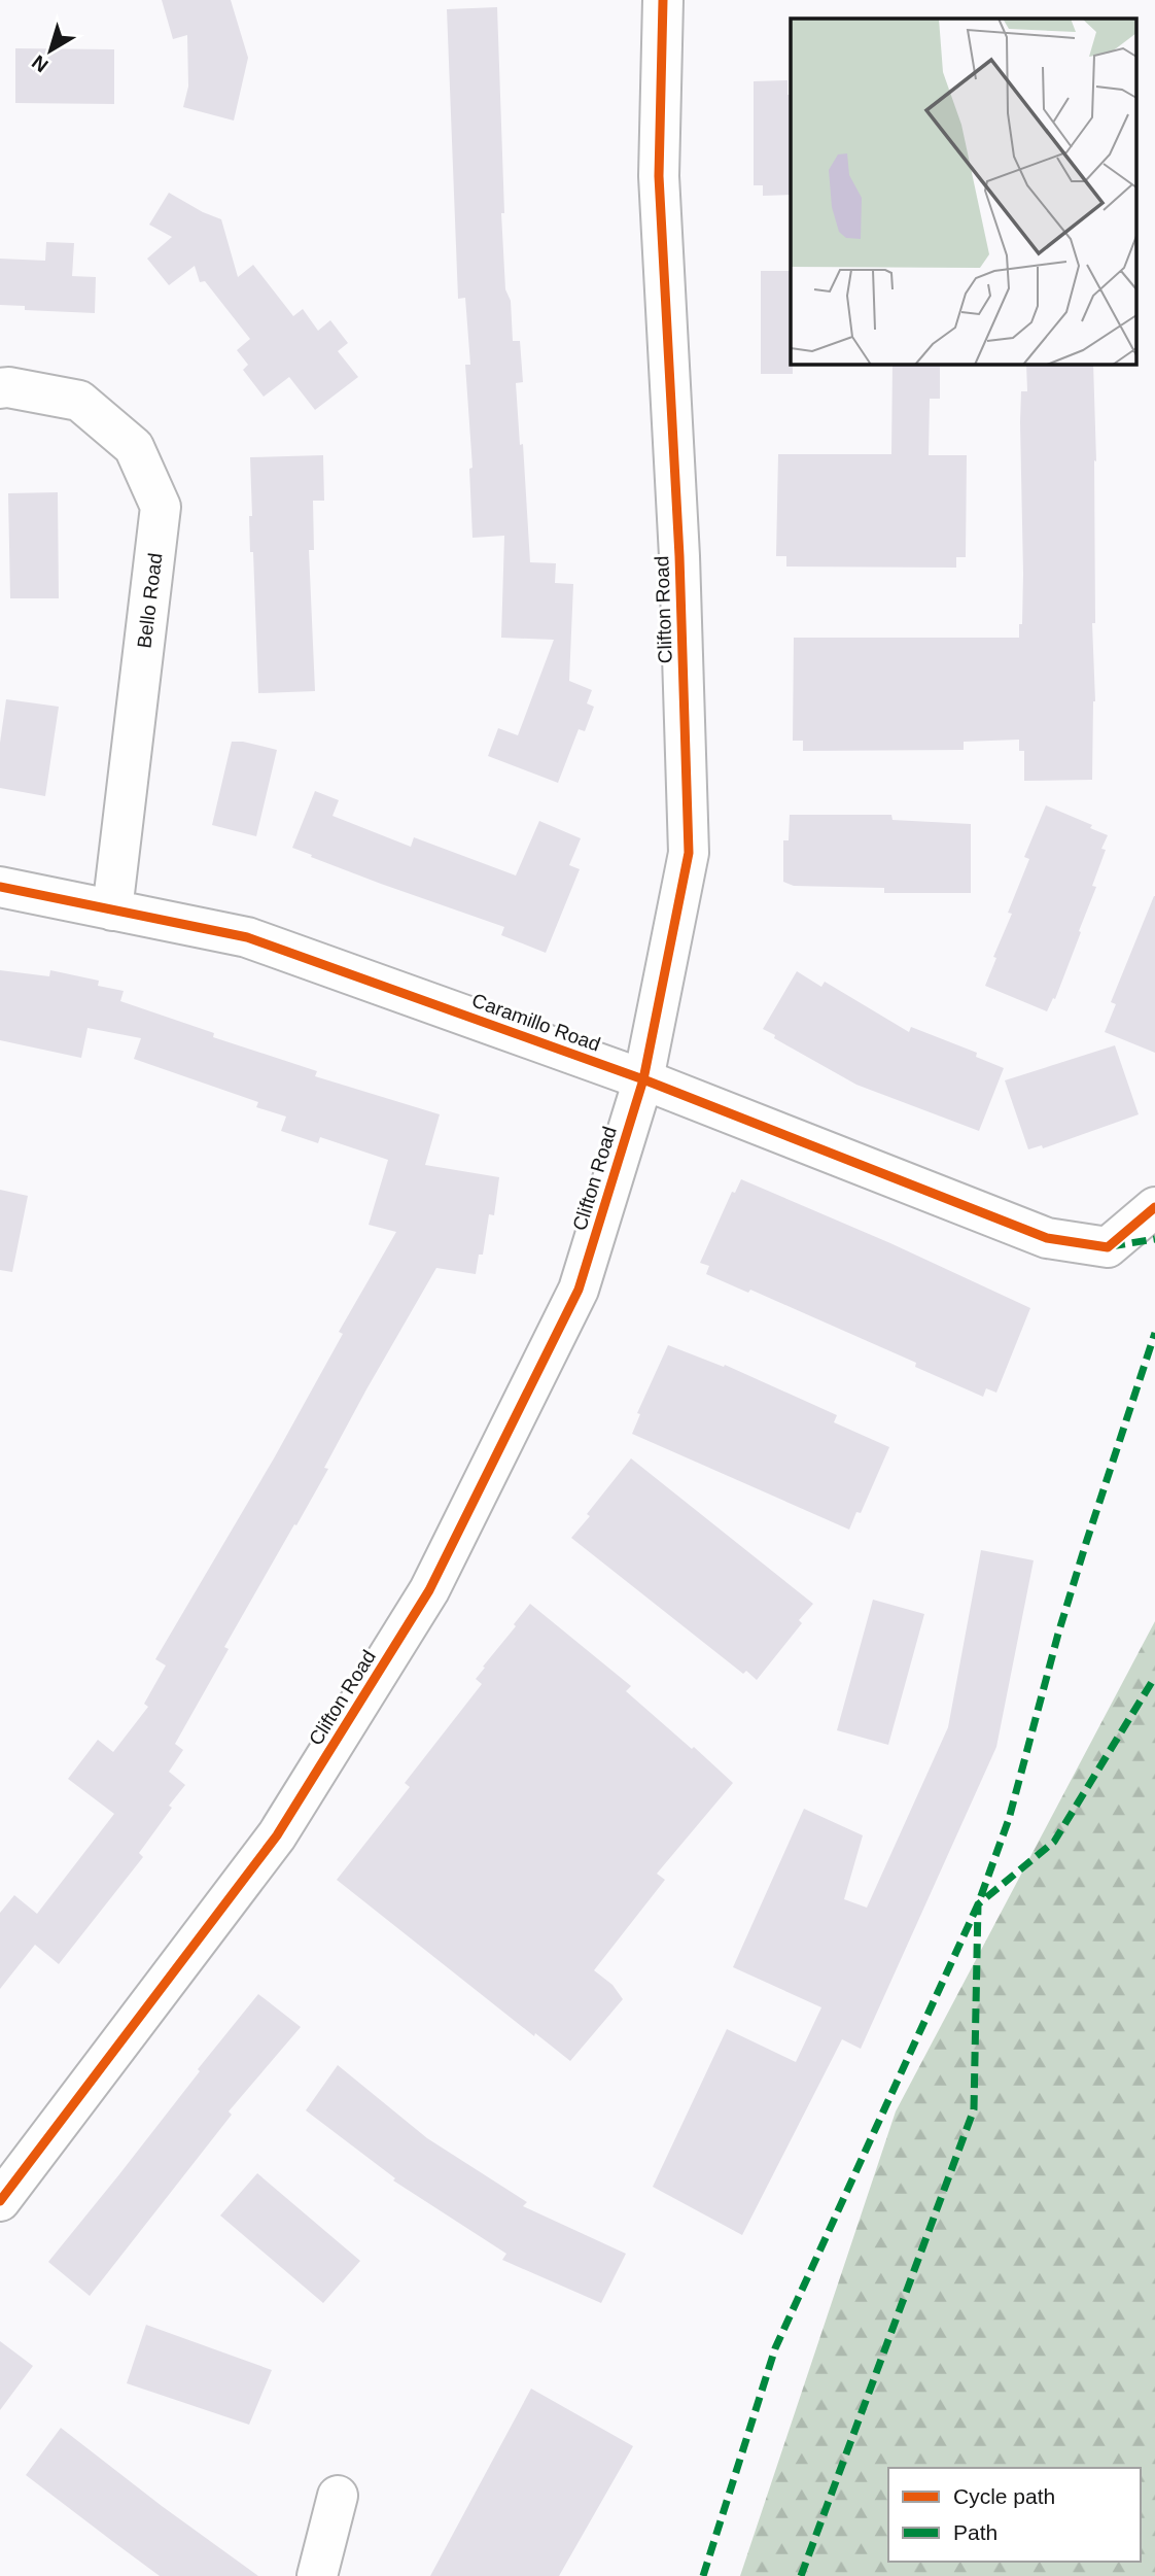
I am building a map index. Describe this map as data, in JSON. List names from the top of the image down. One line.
{"streets":{"main road":["Bello Road","Clifton Road","Caramillo Road"]},"crossings":[["Bello Road","Caramillo Road"],["Clifton Road","Caramillo Road"]],"legend":["Cycle path","Path"],"north":"bottom left"}
